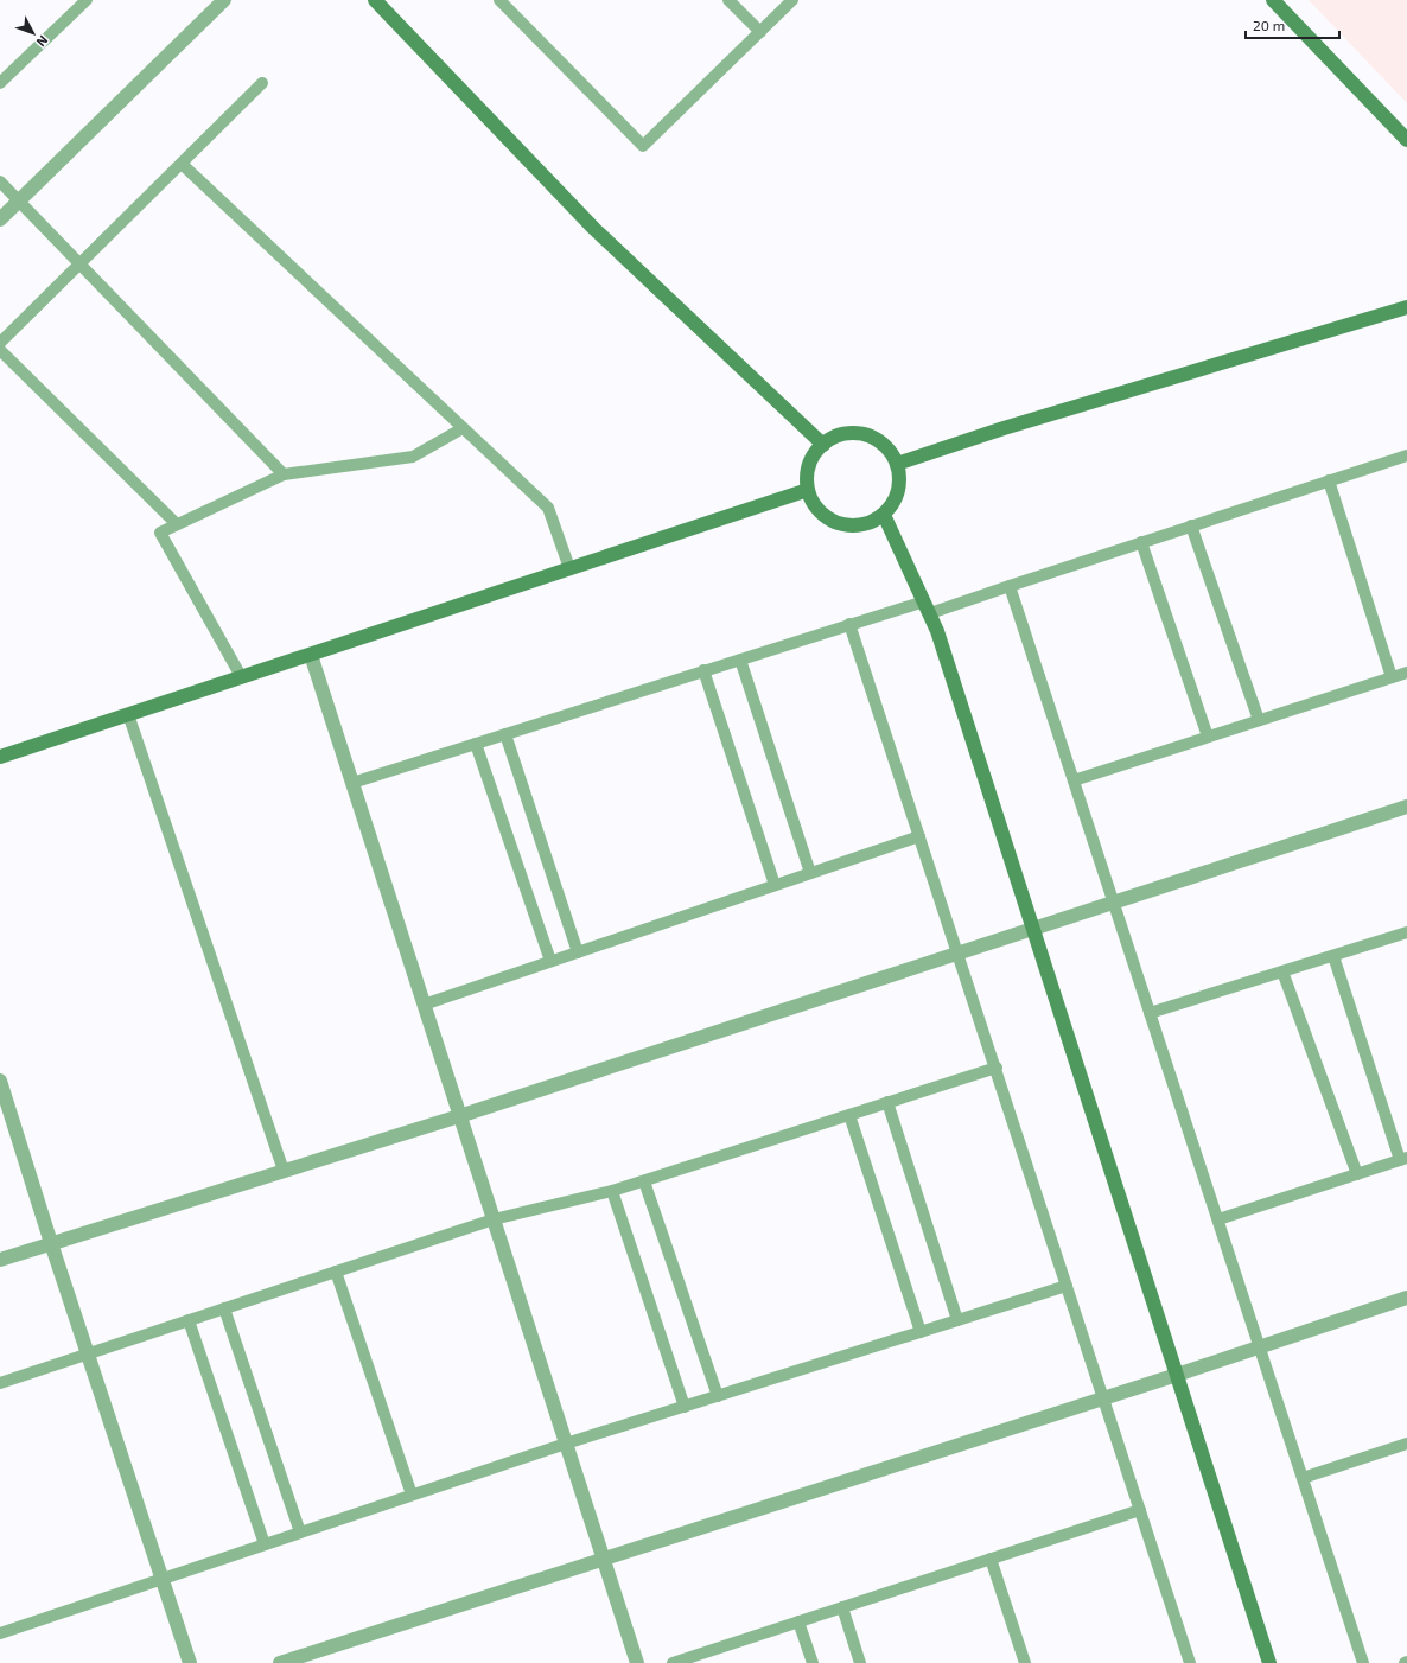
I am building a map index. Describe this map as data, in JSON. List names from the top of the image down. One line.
{"scale_bar":"20 m","north":"bottom right"}
